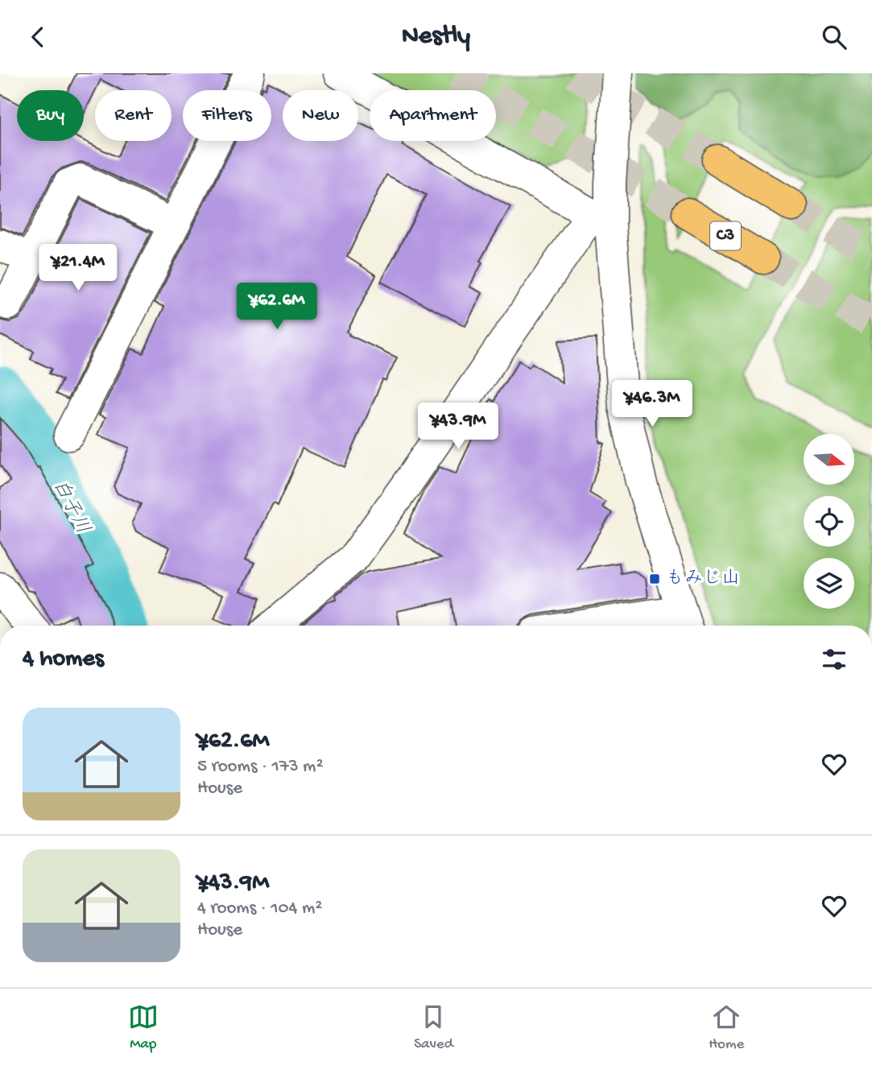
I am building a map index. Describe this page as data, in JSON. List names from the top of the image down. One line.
{"streets":{"highway":["C3"]},"water":["白子川"],"places":{"transit":["もみじ山"]},"north":"right","page":{"header":"Nestly","chip":["Buy","Rent","Filters","New","Apartment"],"price":["¥21.4M","¥62.6M","¥46.3M","¥43.9M"],"heading":"4 homes","list":[{"name":"¥62.6M","note":"5 rooms · 173 m² · House"},{"name":"¥43.9M","note":"4 rooms · 104 m² · House"}],"tabs":["Map","Saved","Home"]}}
